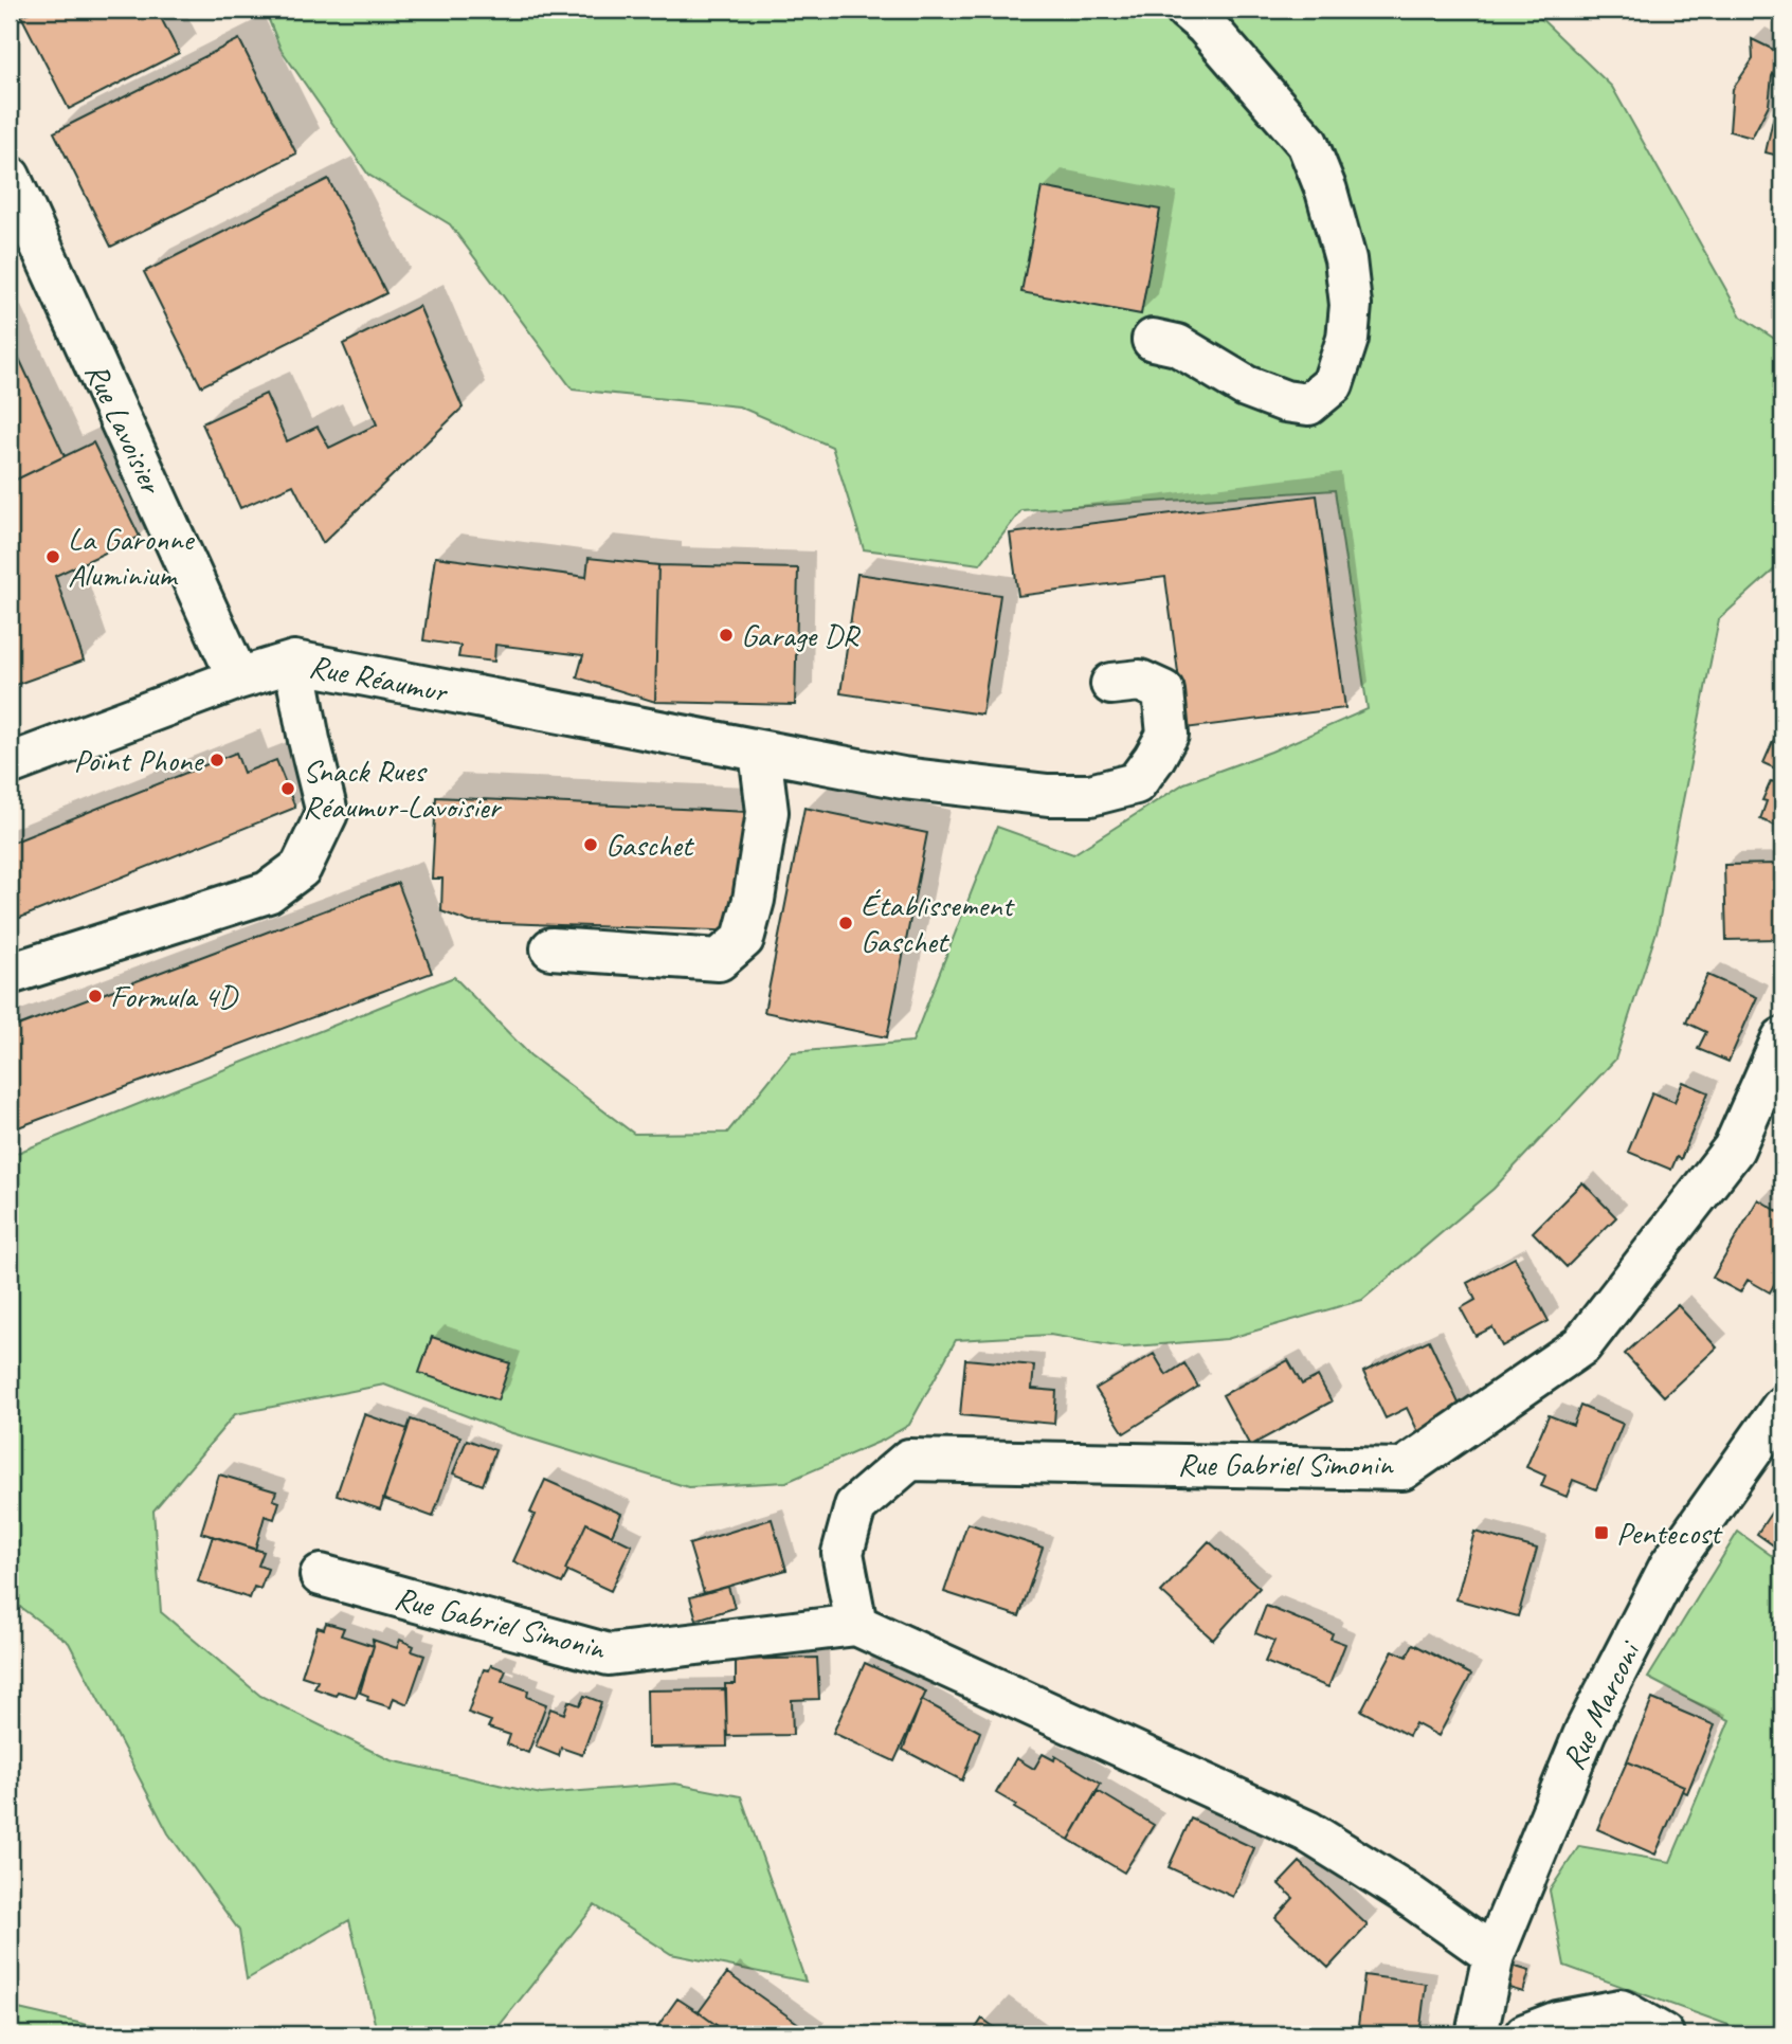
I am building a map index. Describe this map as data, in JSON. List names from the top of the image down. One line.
{"streets":{"street":["Rue Lavoisier","Rue Réaumur","Rue Gabriel Simonin","Rue Marconi"]},"crossings":[["Rue Lavoisier","Rue Réaumur"]],"places":{"other":["La Garonne Aluminium","Garage DR","Point Phone","Snack Rues Réaumur-Lavoisier","Gaschet","Établissement Gaschet","Formula 4D"],"transit":["Pentecost"]}}
